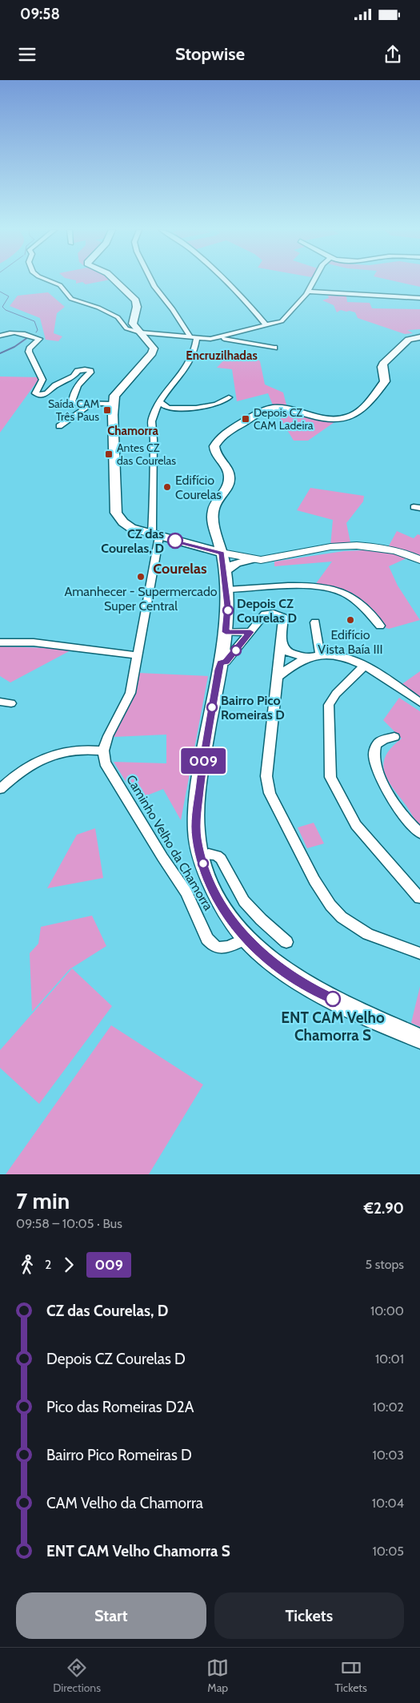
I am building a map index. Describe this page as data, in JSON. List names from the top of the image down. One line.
{"streets":{"street":["Caminho Velho da Chamorra"]},"districts":["Encruzilhadas","Chamorra","Courelas"],"places":{"transit":["Saída CAM Três Paus","Depois CZ CAM Ladeira","Antes CZ das Courelas"],"other":["Edifício Courelas","CZ das Courelas, D","Amanhecer - Supermercado Super Central","Depois CZ Courelas D","Edifício Vista Baía III","Bairro Pico Romeiras D","ENT CAM Velho Chamorra S"]},"lines":["bus line 009"],"page":{"status":"09:58","header":"Stopwise","on_map":"009","heading":["7 min","09:58 – 10:05 · Bus","€2.90"],"legs":["2","009","5 stops"],"list":[{"name":"CZ das Courelas, D","value":"10:00"},{"name":"Depois CZ Courelas D","value":"10:01"},{"name":"Pico das Romeiras D2A","value":"10:02"},{"name":"Bairro Pico Romeiras D","value":"10:03"},{"name":"CAM Velho da Chamorra","value":"10:04"},{"name":"ENT CAM Velho Chamorra S","value":"10:05"}],"buttons":["Start","Tickets"],"tabs":["Directions","Map","Tickets"]}}
